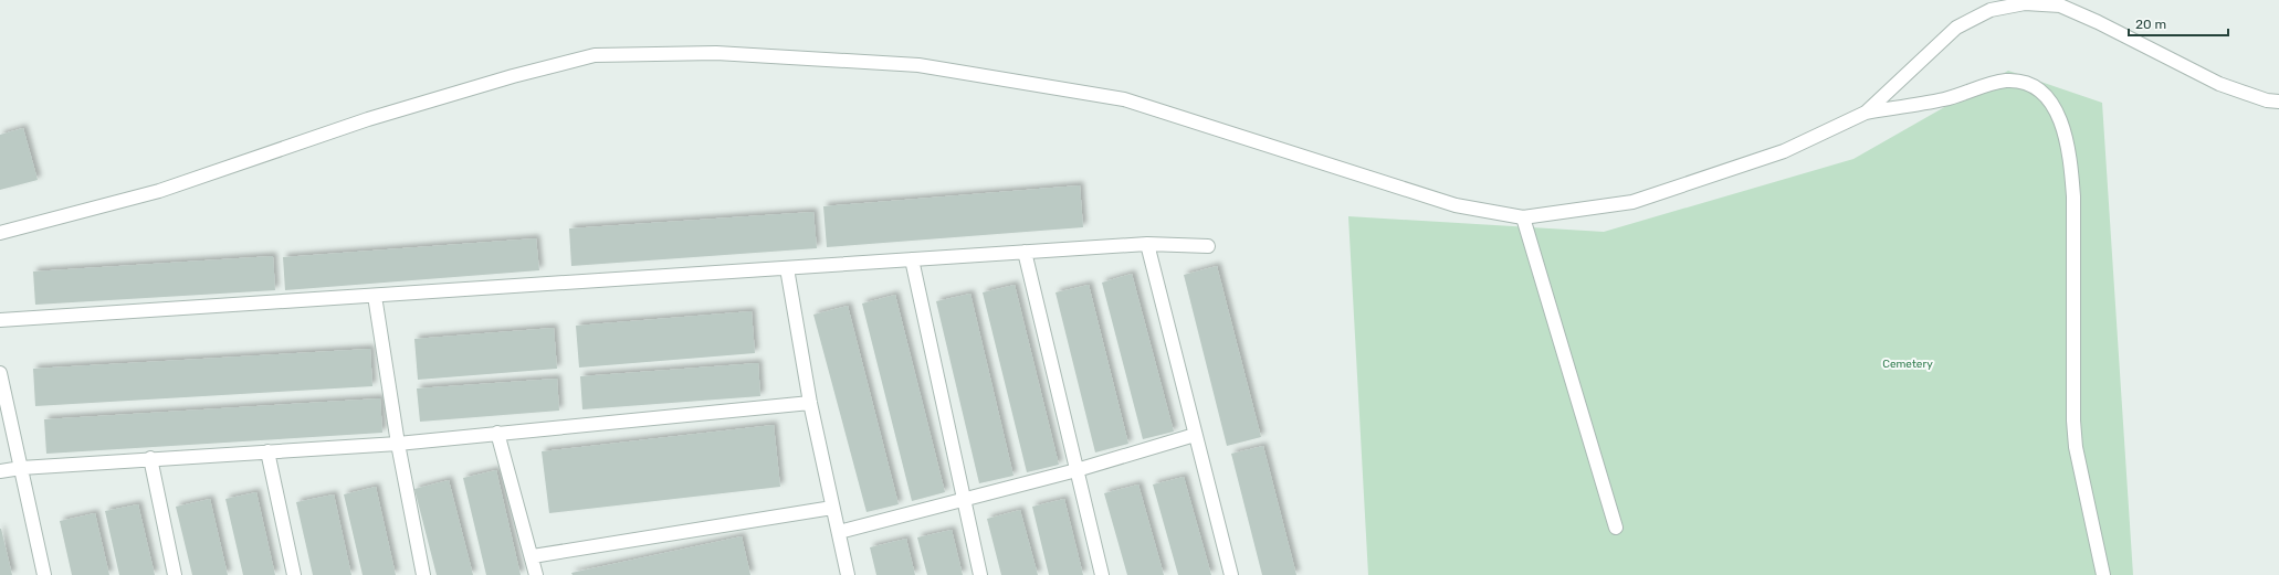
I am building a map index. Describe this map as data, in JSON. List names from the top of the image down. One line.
{"parks":["Cemetery"],"scale_bar":"20 m"}
